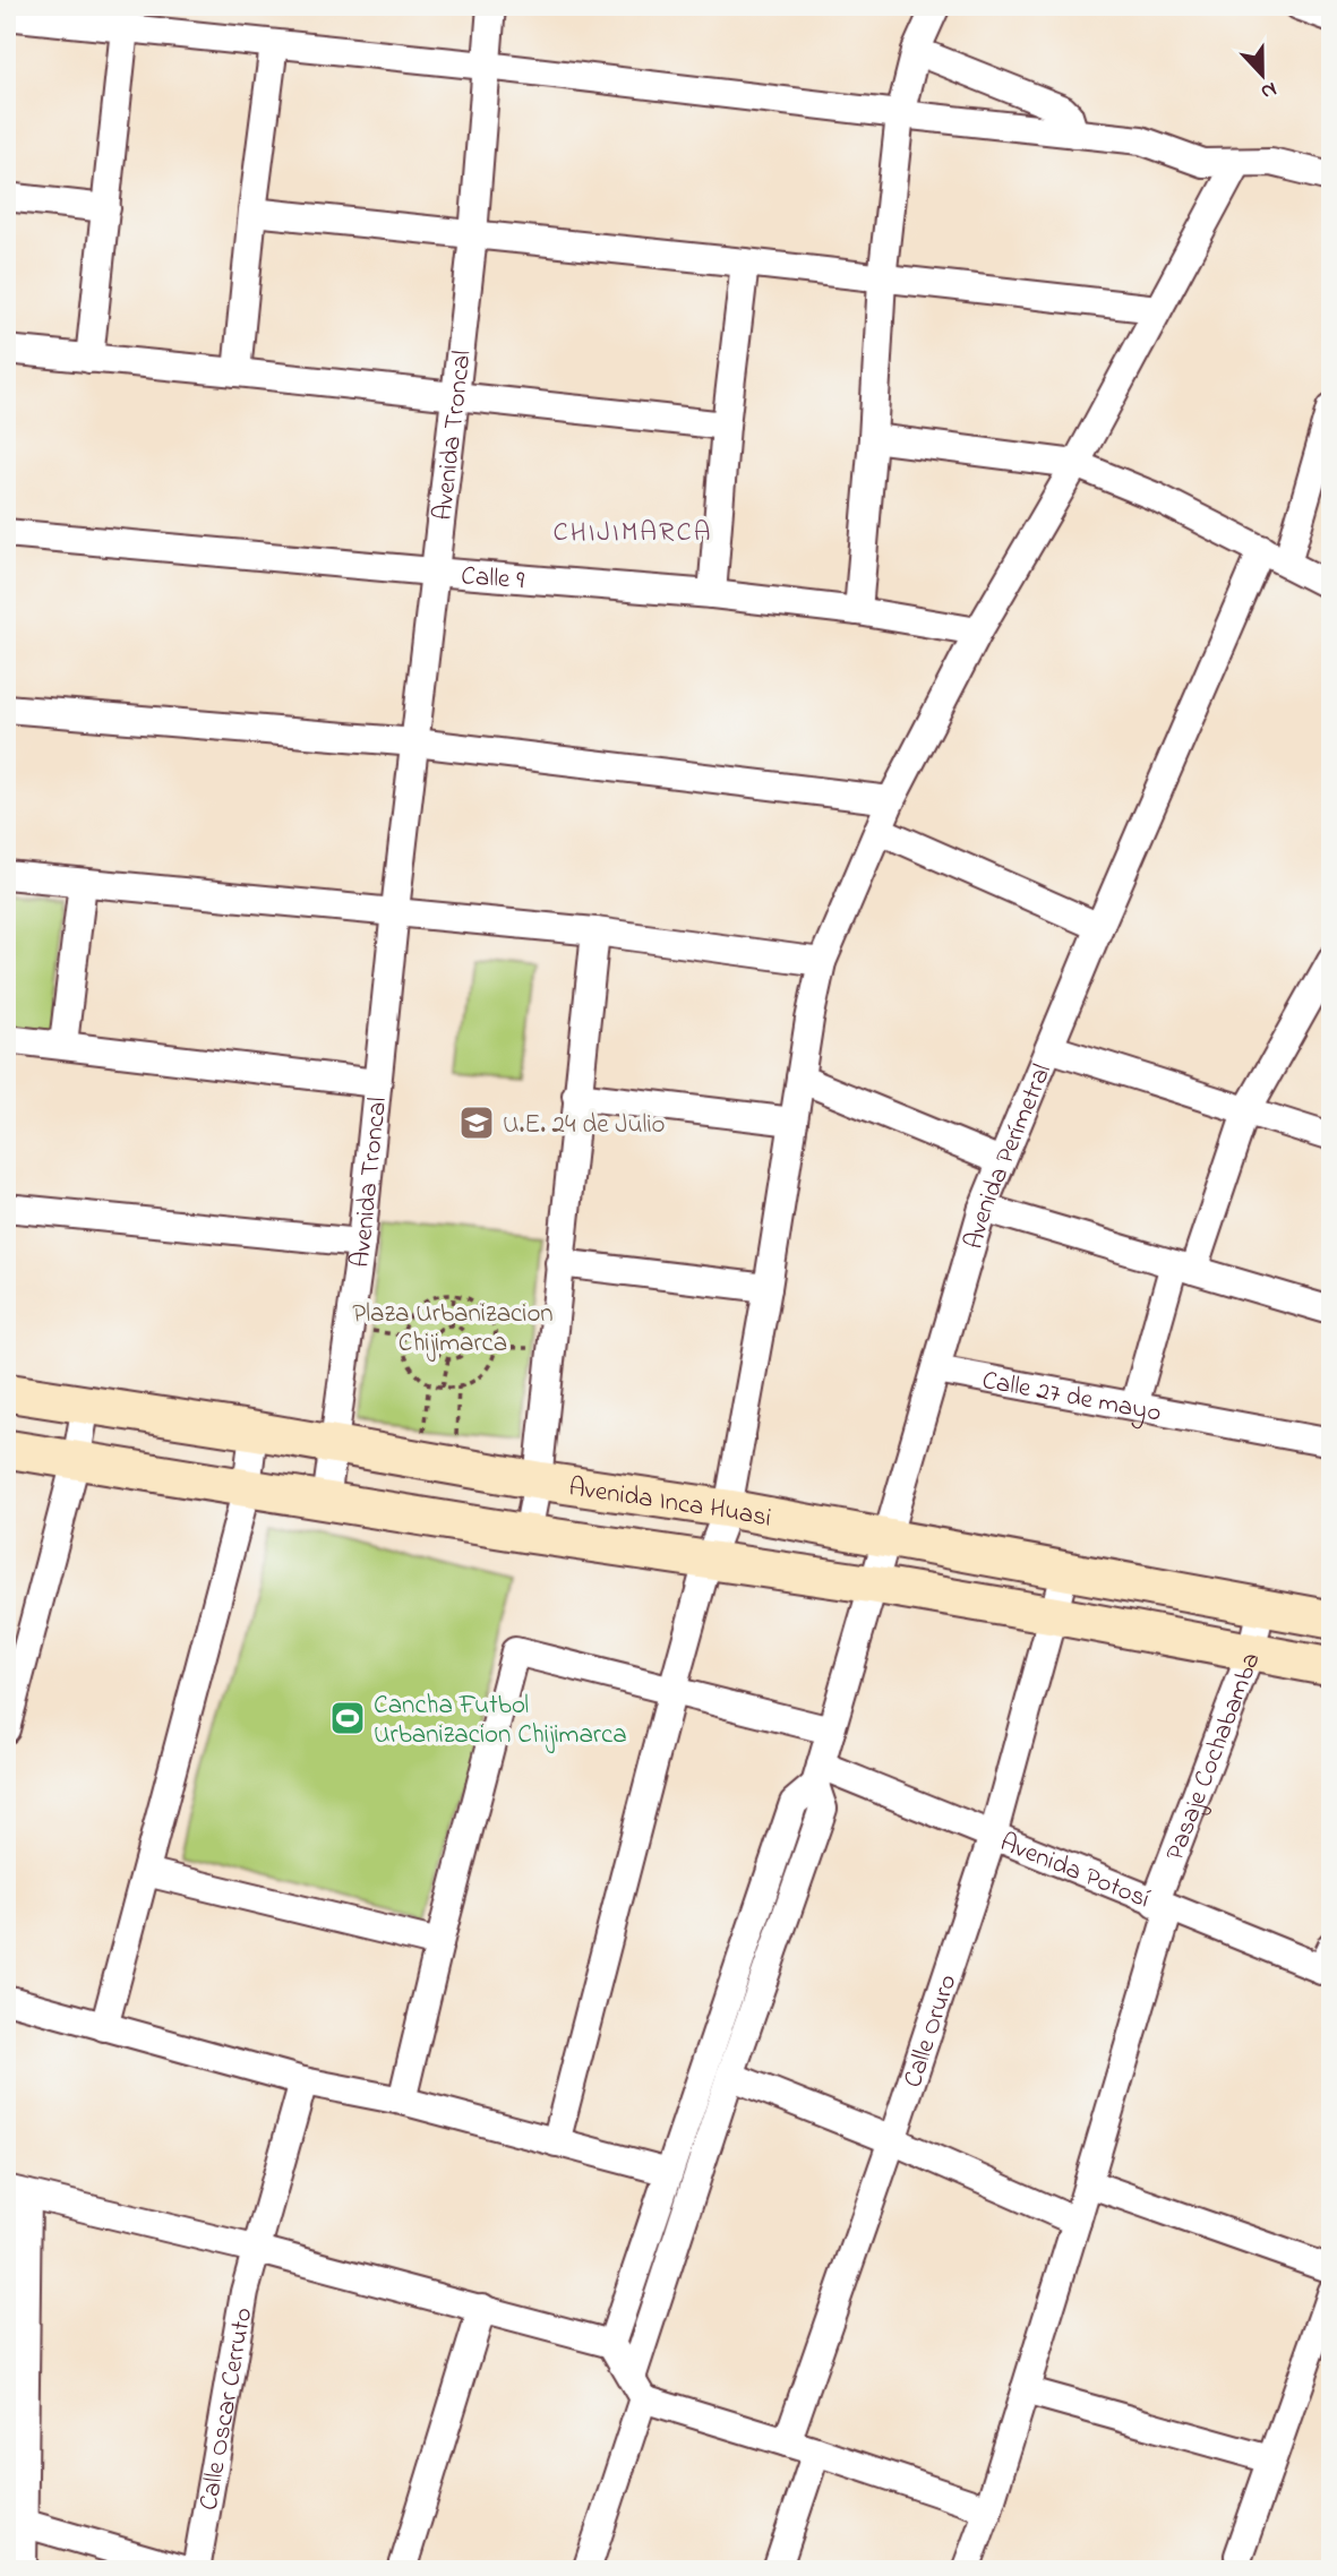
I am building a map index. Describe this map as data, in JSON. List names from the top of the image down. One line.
{"streets":{"street":["Avenida Troncal","Calle 9","Avenida Perímetral","Calle 27 de mayo","Avenida Inca Huasi","Pasaje Cochabamba","Avenida Potosí","Calle Oruro","Calle Oscar Cerruto"]},"crossings":[["Avenida Troncal","Calle 9"],["Avenida Troncal","Avenida Inca Huasi"],["Avenida Perímetral","Calle 27 de mayo"],["Avenida Perímetral","Avenida Inca Huasi"],["Avenida Perímetral","Avenida Potosí"],["Avenida Inca Huasi","Pasaje Cochabamba"],["Avenida Inca Huasi","Calle Oruro"],["Pasaje Cochabamba","Avenida Potosí"],["Avenida Potosí","Calle Oruro"]],"districts":["CHIJIMARCA"],"parks":["Plaza Urbanizacion Chijimarca"],"places":{"school or university":["U.E. 24 de Julio"],"sports":["Cancha Futbol Urbanizacion Chijimarca"]},"north":"bottom"}
